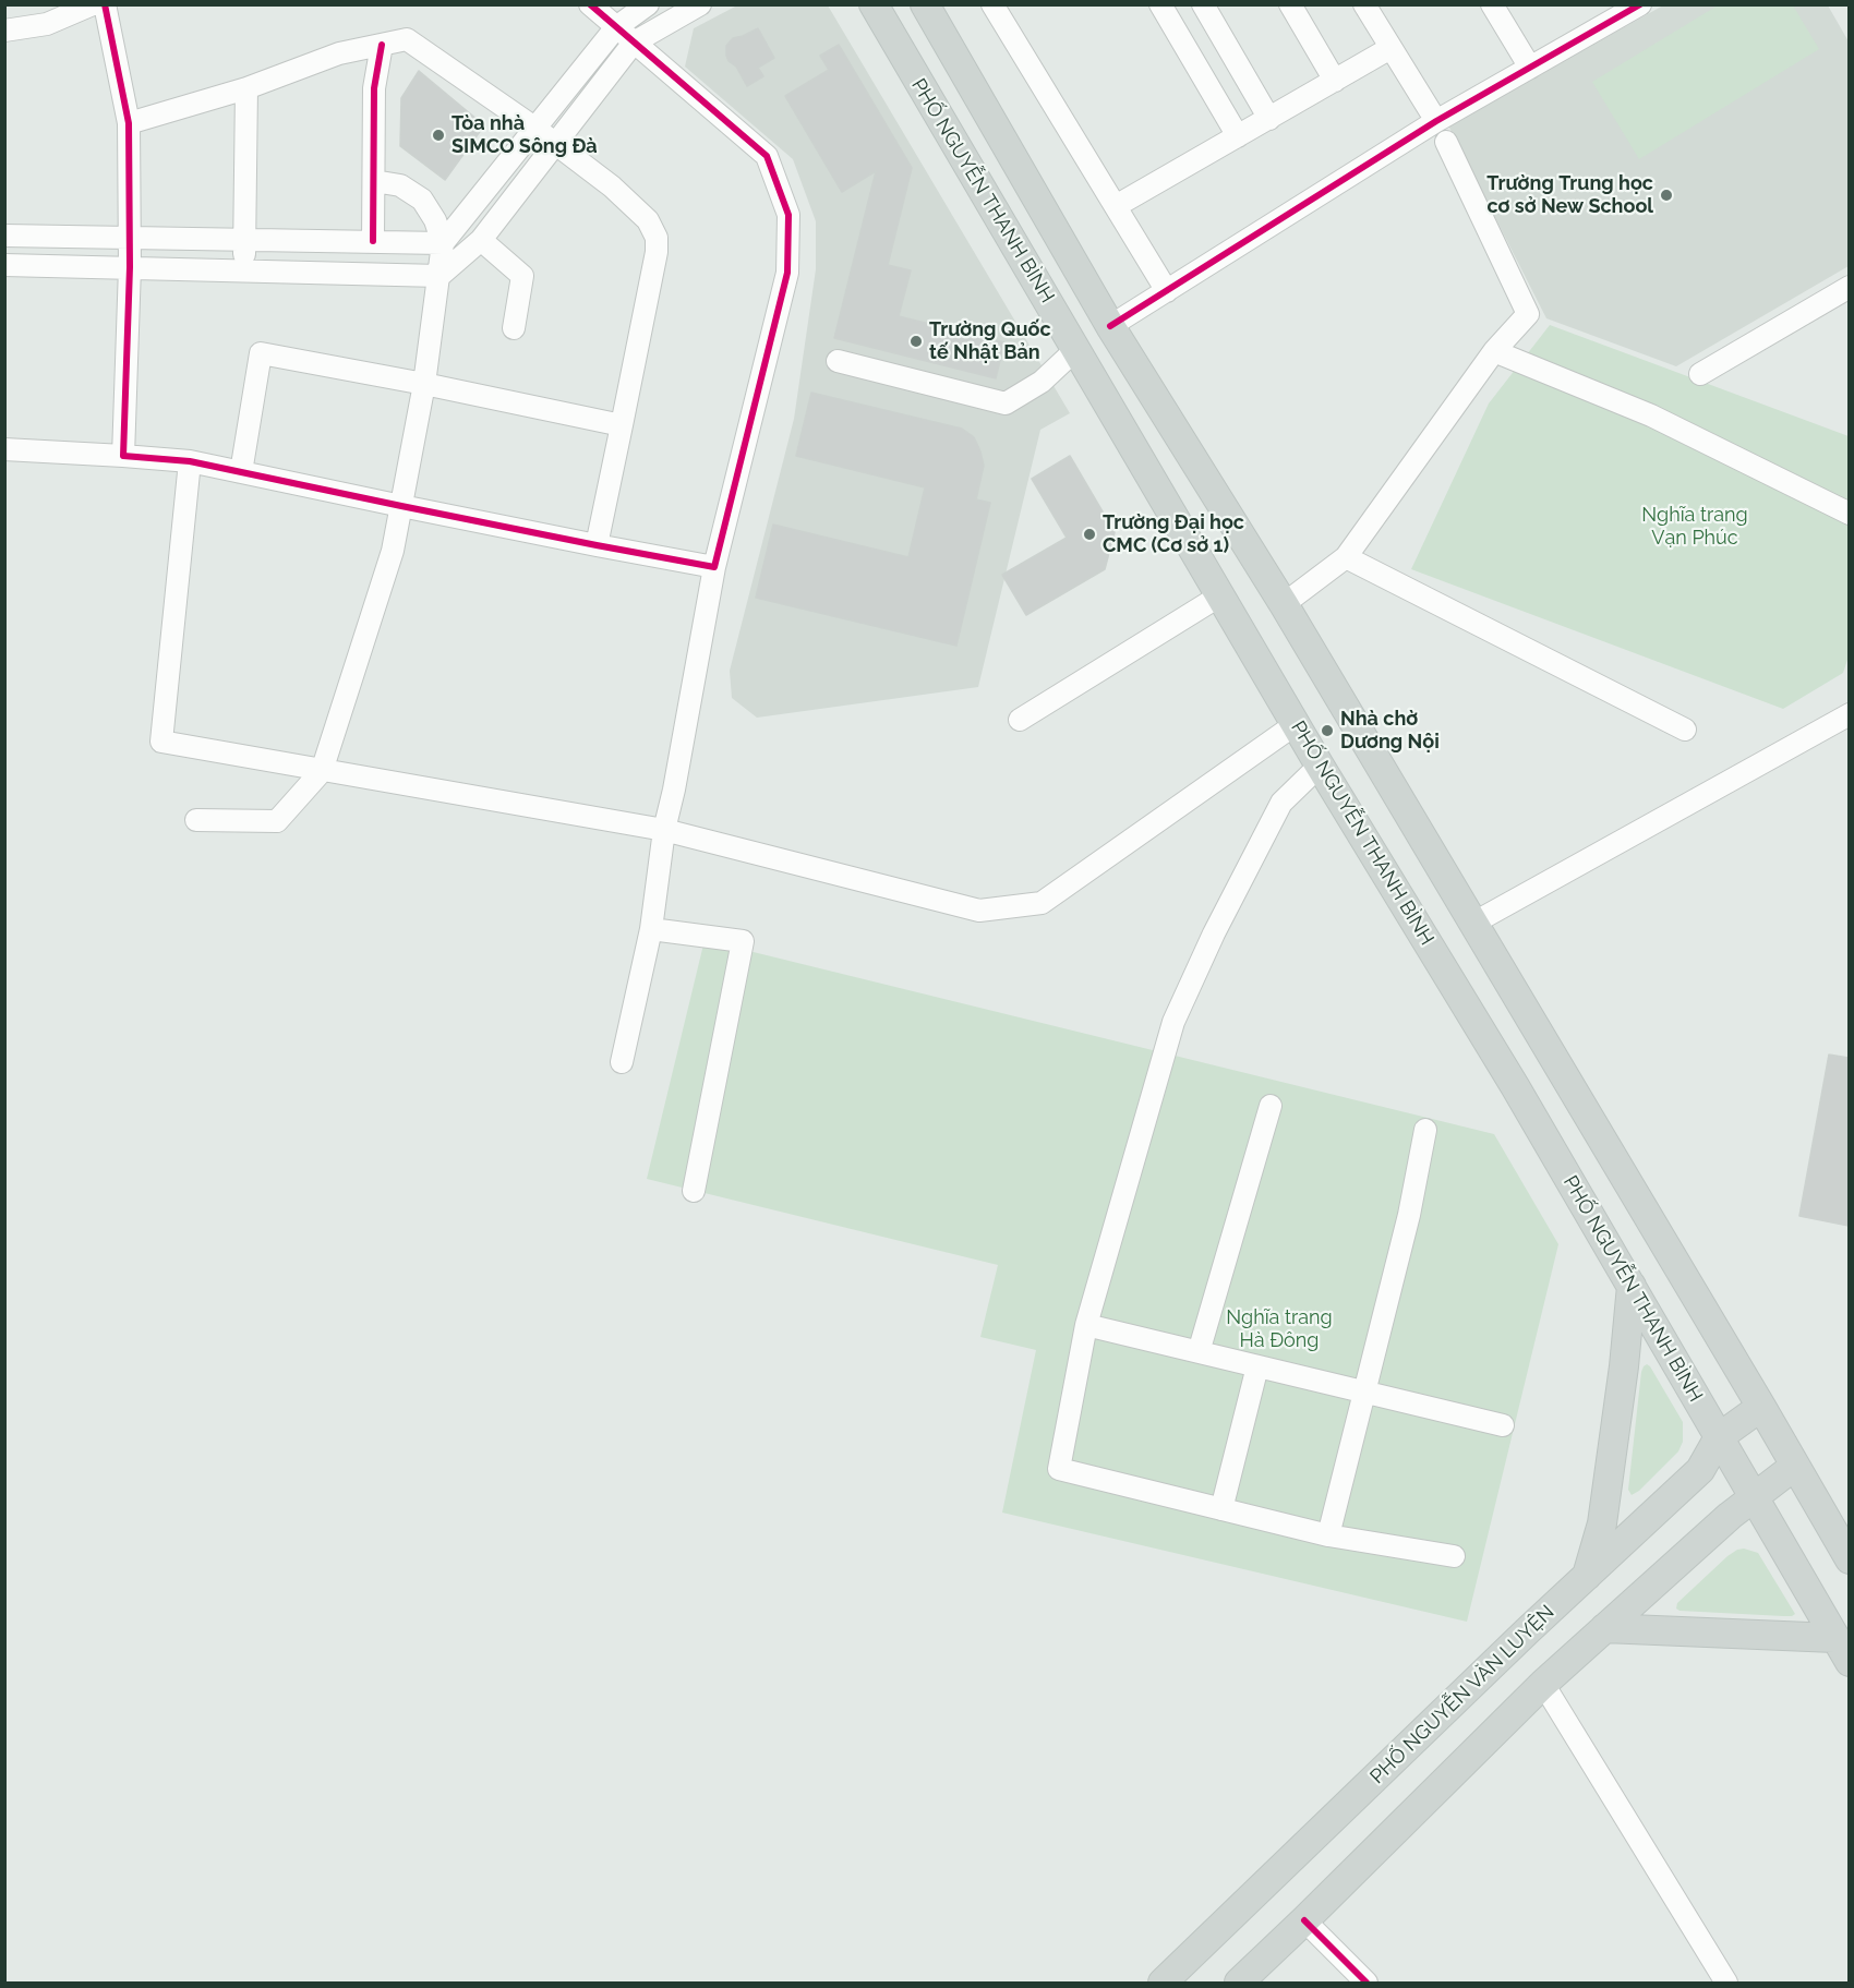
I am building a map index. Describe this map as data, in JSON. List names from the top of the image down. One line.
{"streets":{"main road":["PHỐ NGUYỄN THANH BÌNH","PHỐ NGUYỄN VĂN LUYỆN"]},"crossings":[["PHỐ NGUYỄN THANH BÌNH","PHỐ NGUYỄN VĂN LUYỆN"]],"parks":["Nghĩa trang Vạn Phúc","Nghĩa trang Hà Đông"],"places":["Tòa nhà SIMCO Sông Đà","Trường Trung học cơ sở New School","Trường Quốc tế Nhật Bản","Trường Đại học CMC (Cơ sở 1)","Nhà chờ Dương Nội"]}
